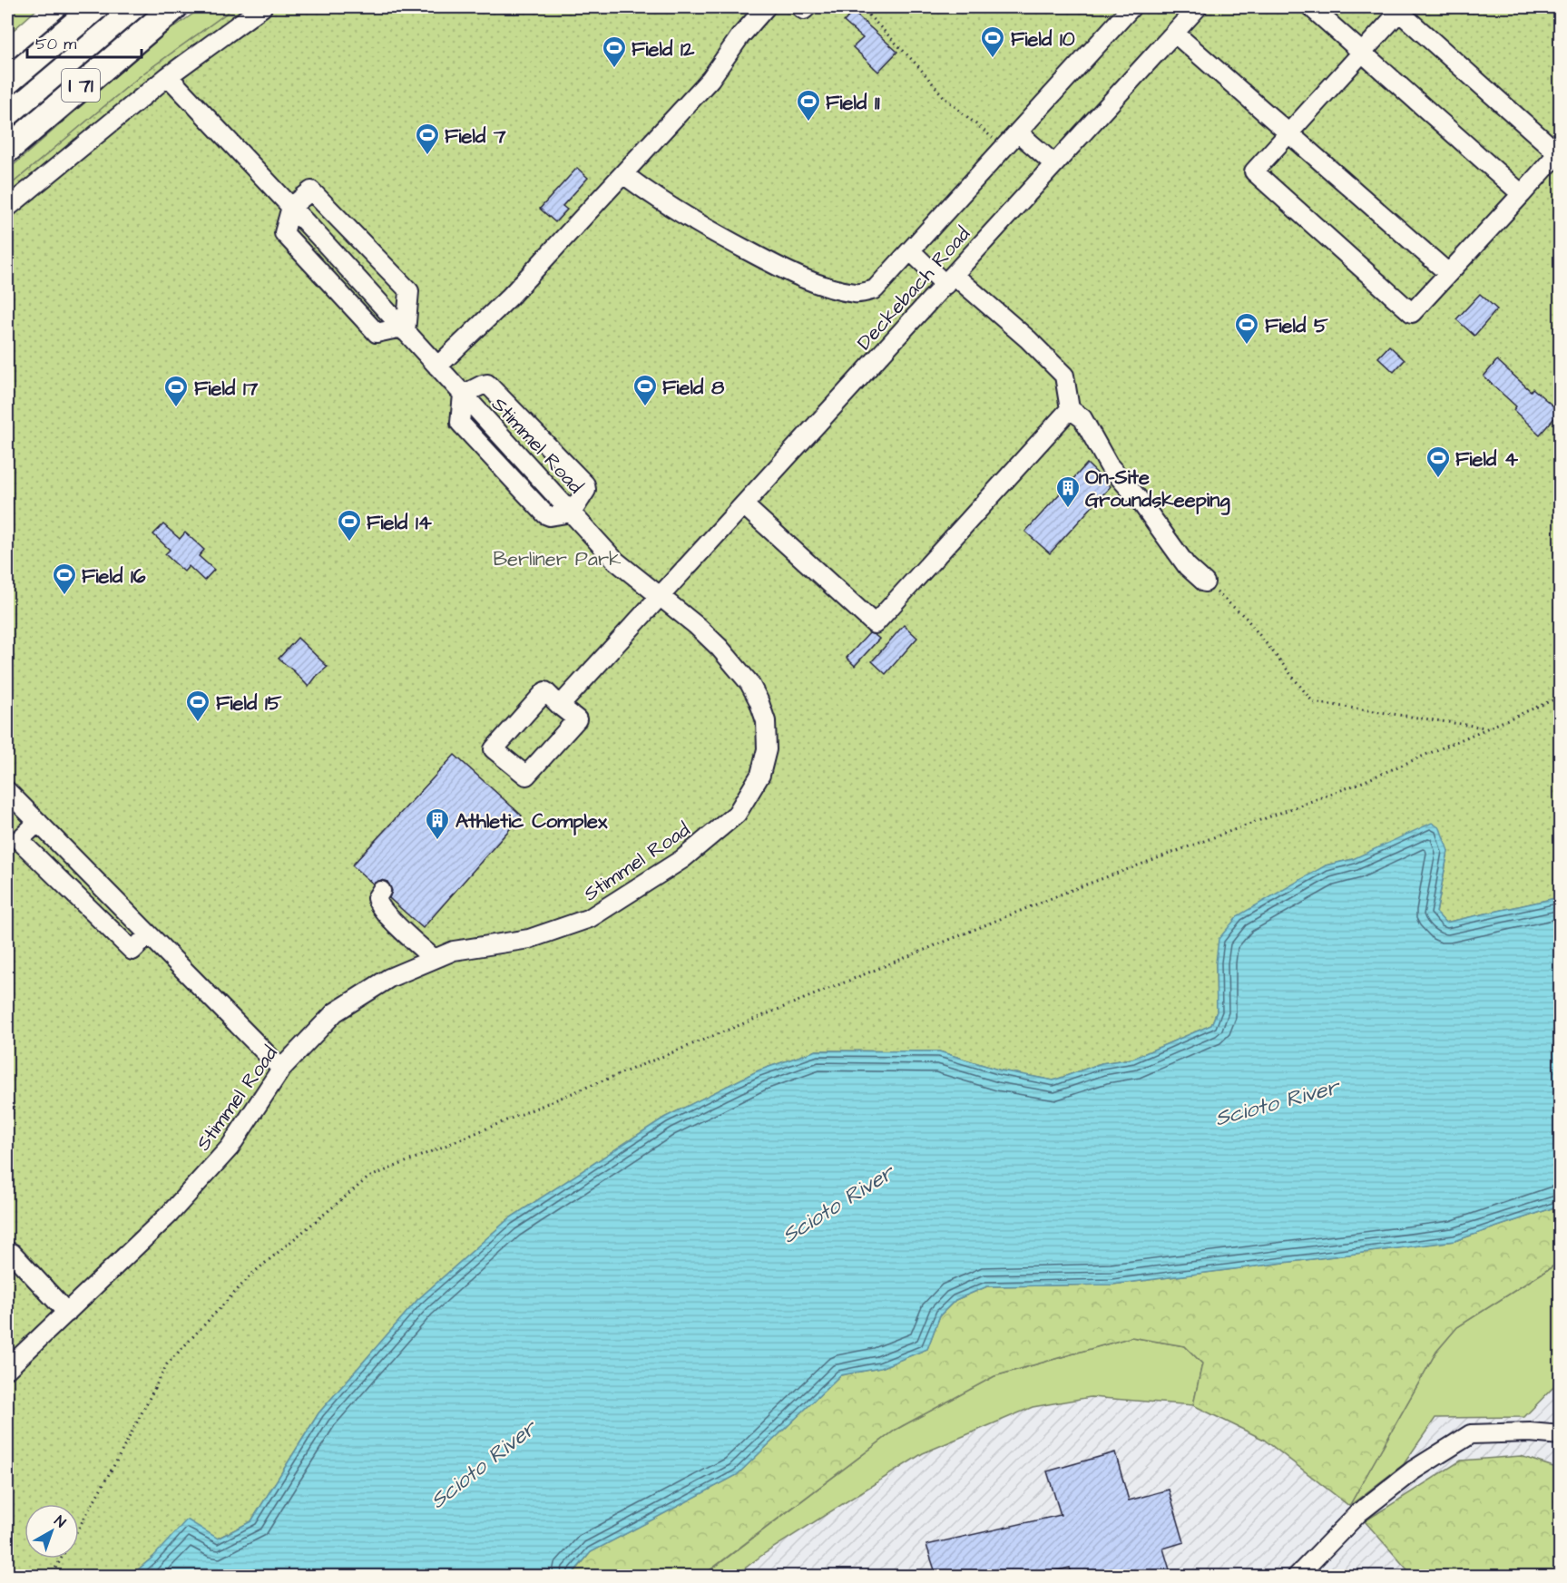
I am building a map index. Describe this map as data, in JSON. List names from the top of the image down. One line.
{"streets":{"highway":["I 71"],"street":["Deckebach Road","Stimmel Road"]},"crossings":[["Deckebach Road","Stimmel Road"]],"water":["Scioto River"],"parks":["Berliner Park"],"places":{"sports":["Field 10","Field 12","Field 11","Field 7","Field 5","Field 8","Field 17","Field 4","Field 14","Field 16","Field 15"],"building":["On-Site Groundskeeping","Athletic Complex"]},"scale_bar":"50 m","north":"top right"}
